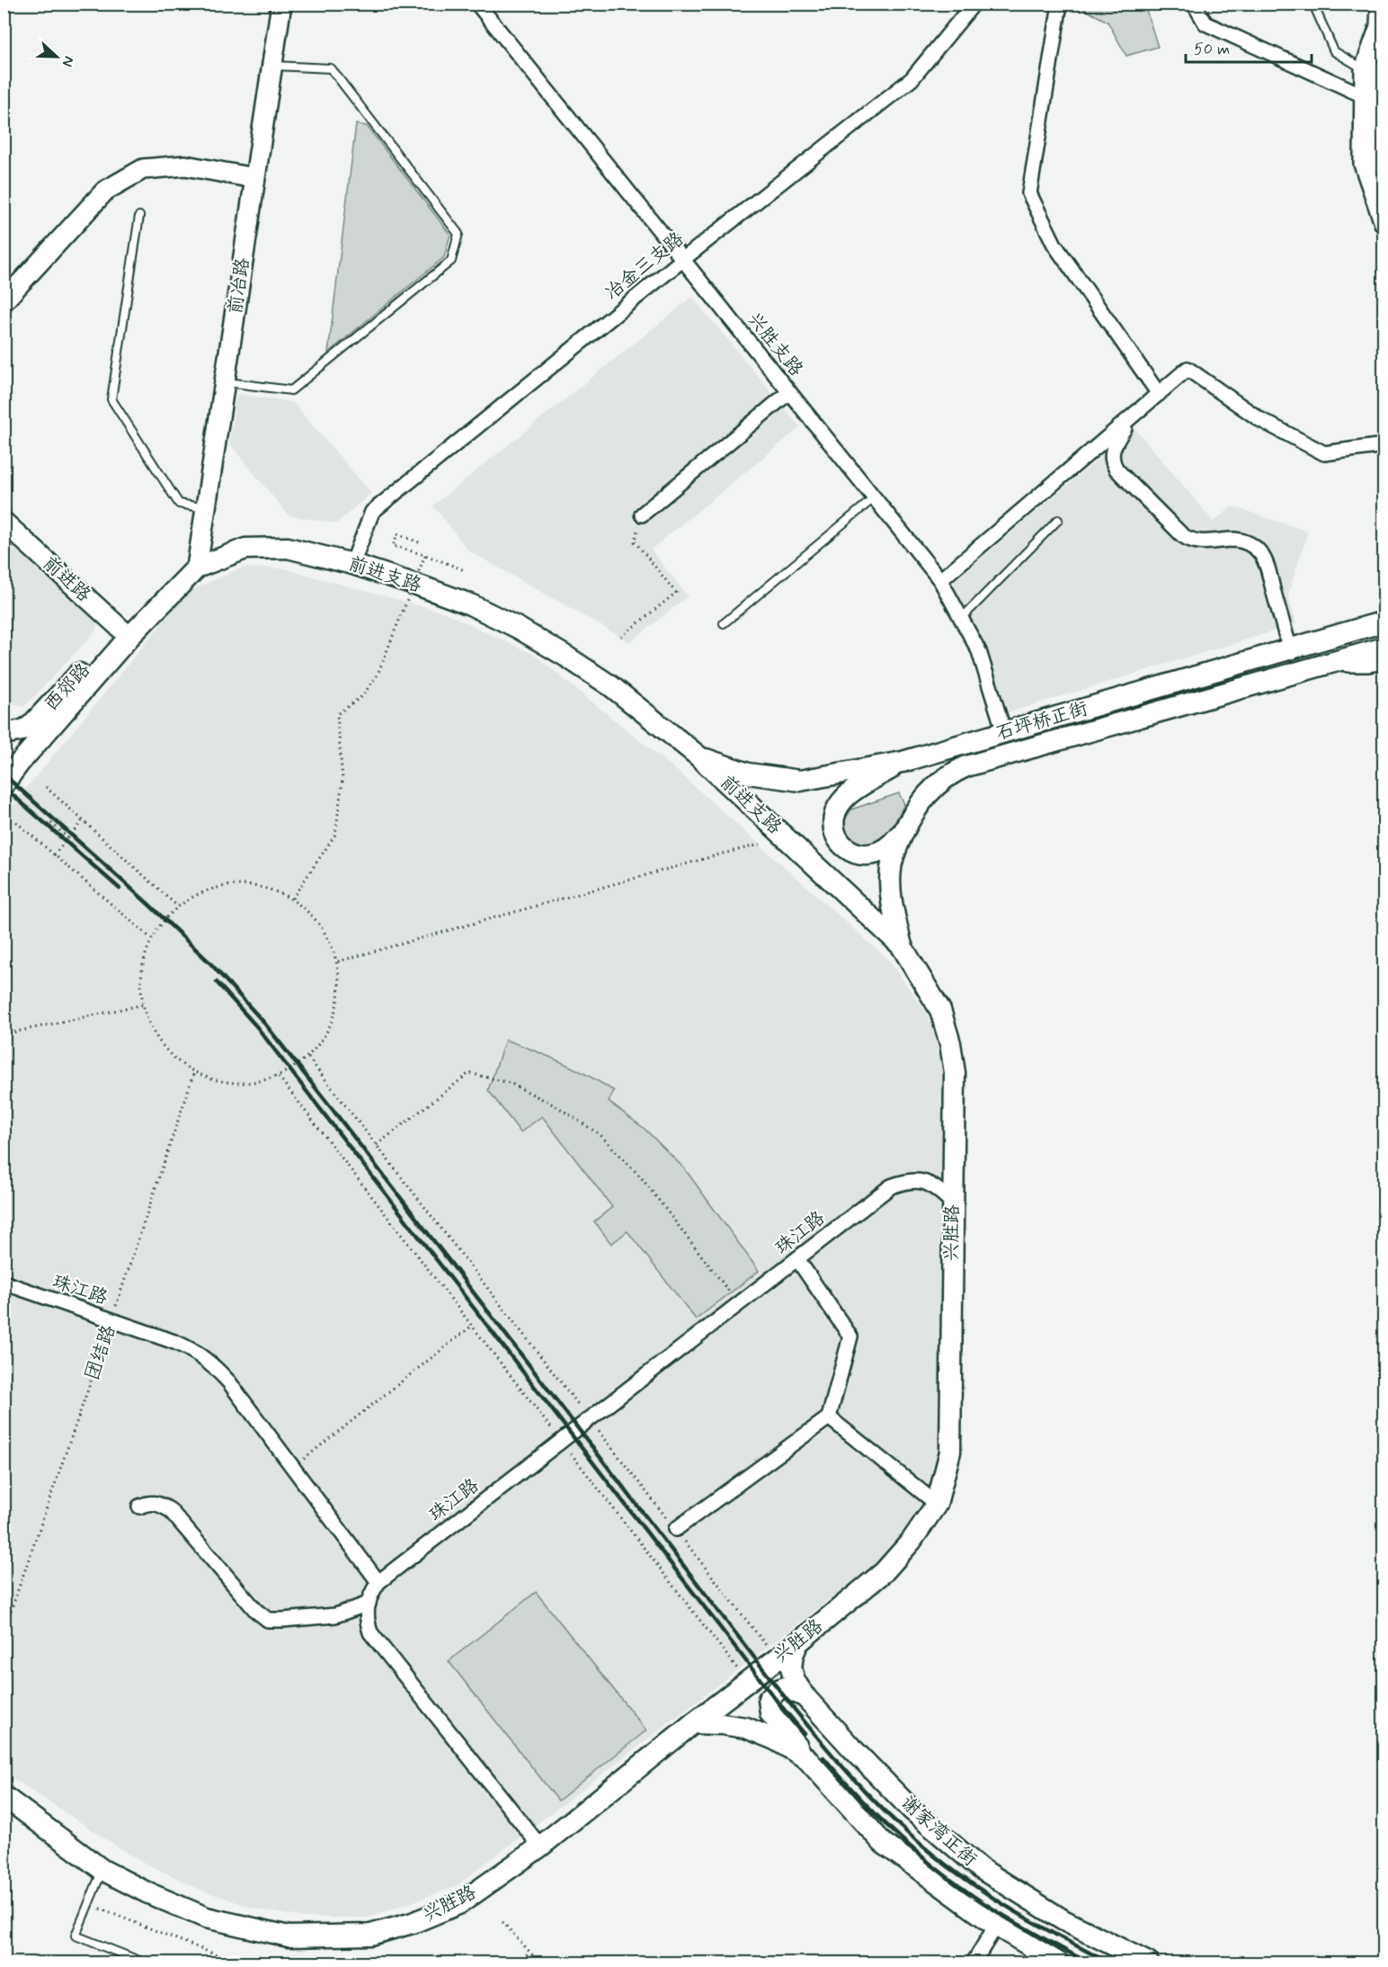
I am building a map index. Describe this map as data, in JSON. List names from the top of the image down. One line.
{"streets":{"main road":["前进支路","西郊路","石坪桥正街","兴胜路","谢家湾正街"],"street":["冶金三支路","前冶路","兴胜支路","前进路","珠江路"],"path":["团结路"]},"crossings":[["冶金三支路","兴胜支路"],["冶金三支路","前进支路"],["前冶路","前进支路"],["兴胜支路","石坪桥正街"],["前进支路","前进路"],["前进支路","西郊路"],["前进支路","石坪桥正街"],["前进支路","兴胜路"],["前进路","西郊路"],["石坪桥正街","兴胜路"],["珠江路","兴胜路"],["珠江路","团结路"],["兴胜路","谢家湾正街"]],"scale_bar":"50 m","north":"right"}
